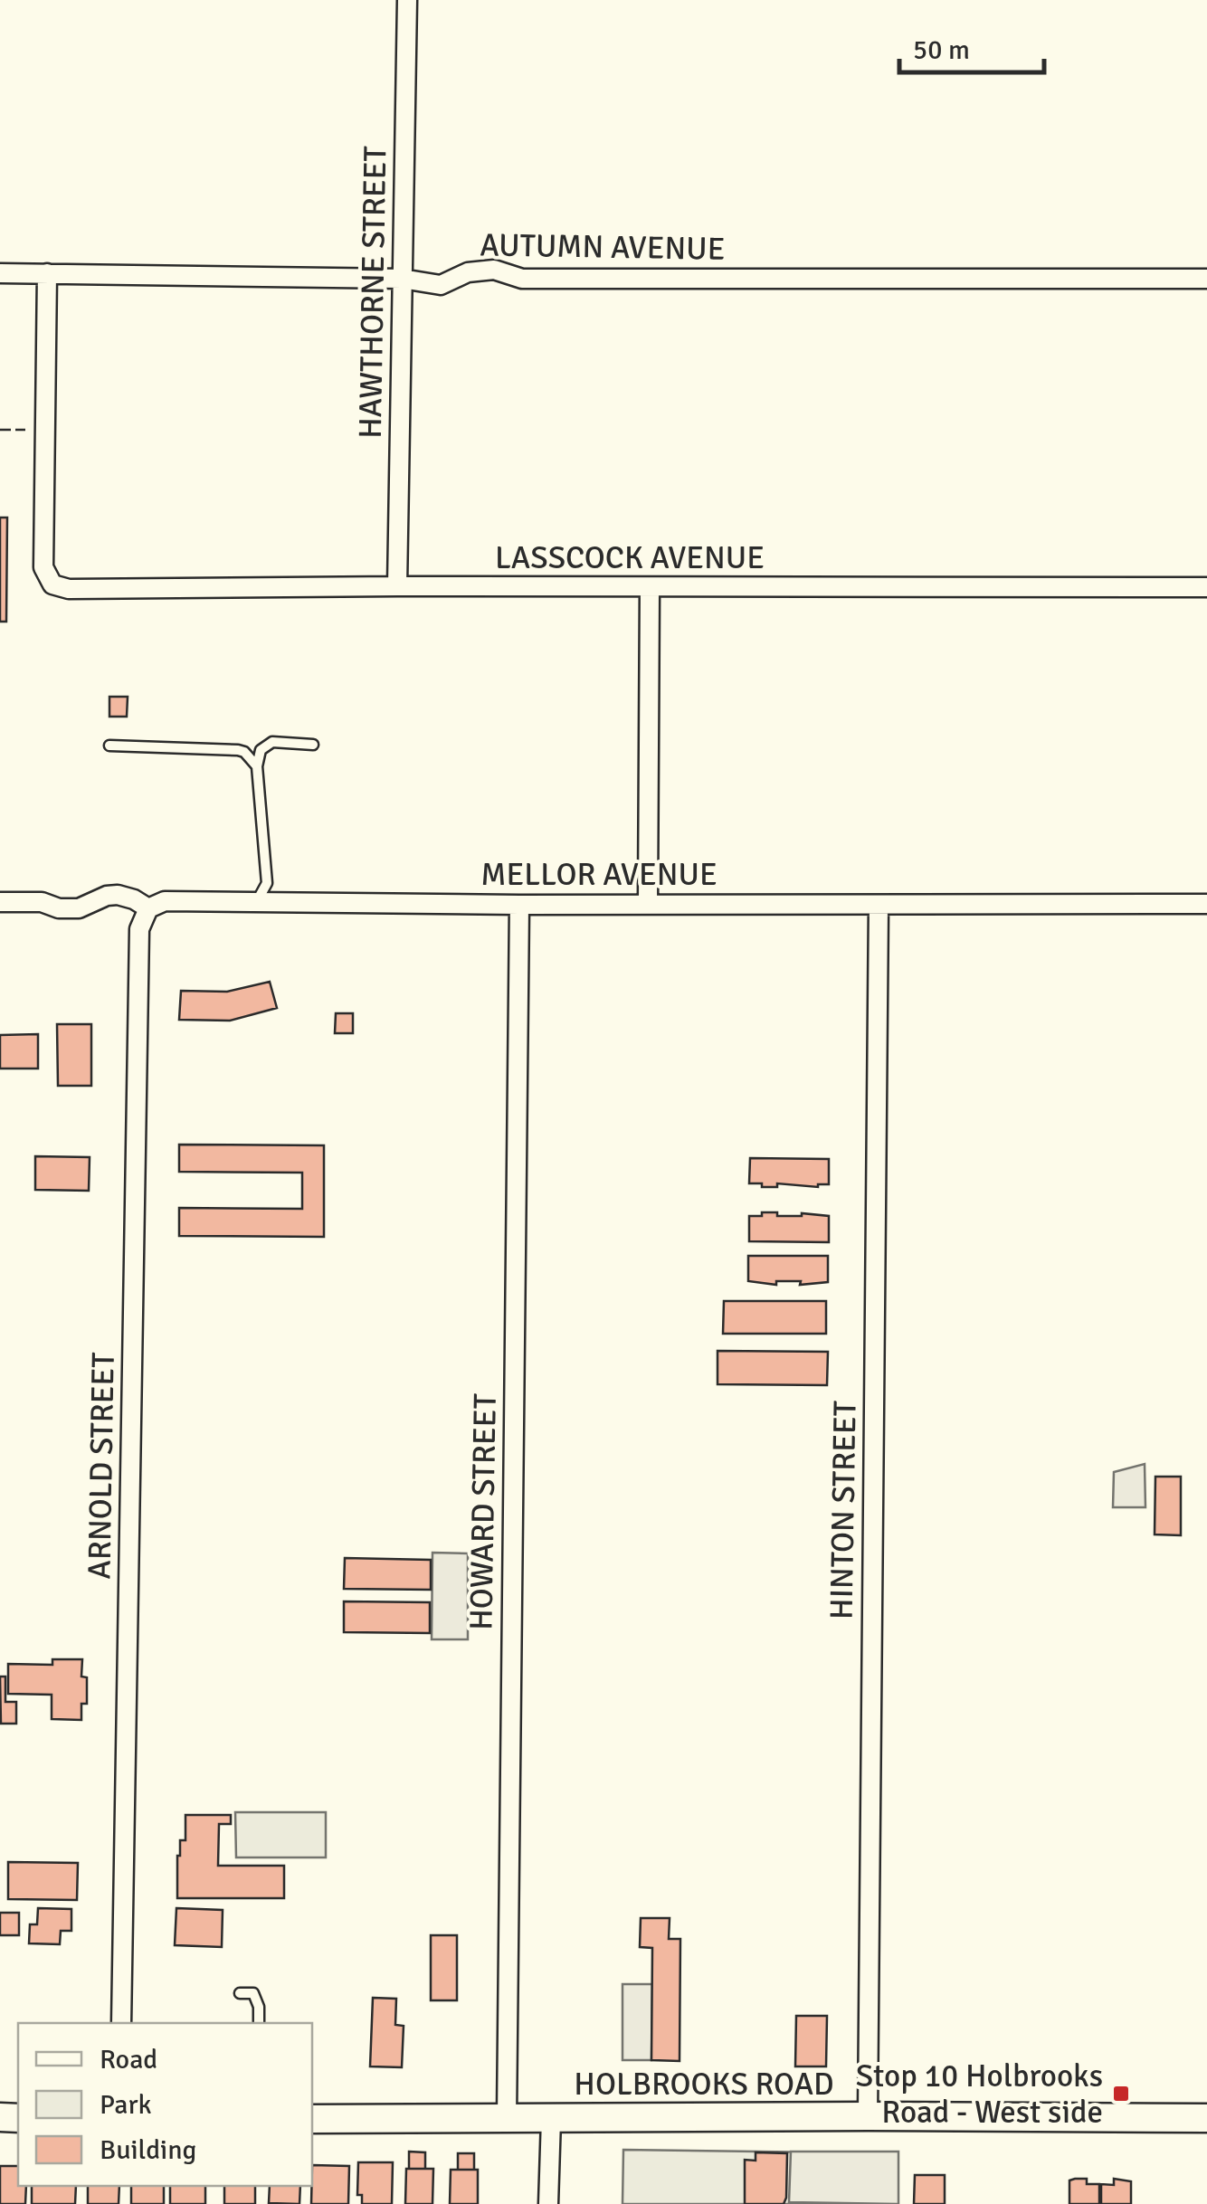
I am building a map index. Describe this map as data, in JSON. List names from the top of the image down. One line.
{"streets":{"main road":["HOLBROOKS ROAD"],"street":["AUTUMN AVENUE","HAWTHORNE STREET","LASSCOCK AVENUE","MELLOR AVENUE","ARNOLD STREET","HINTON STREET","HOWARD STREET"]},"crossings":[["AUTUMN AVENUE","HAWTHORNE STREET"],["AUTUMN AVENUE","LASSCOCK AVENUE"],["HAWTHORNE STREET","LASSCOCK AVENUE"],["MELLOR AVENUE","ARNOLD STREET"],["MELLOR AVENUE","HINTON STREET"],["MELLOR AVENUE","HOWARD STREET"],["HINTON STREET","HOLBROOKS ROAD"],["HOWARD STREET","HOLBROOKS ROAD"]],"places":{"transit":["Stop 10 Holbrooks Road - West side"]},"legend":["Road","Park","Building"],"scale_bar":"50 m"}
